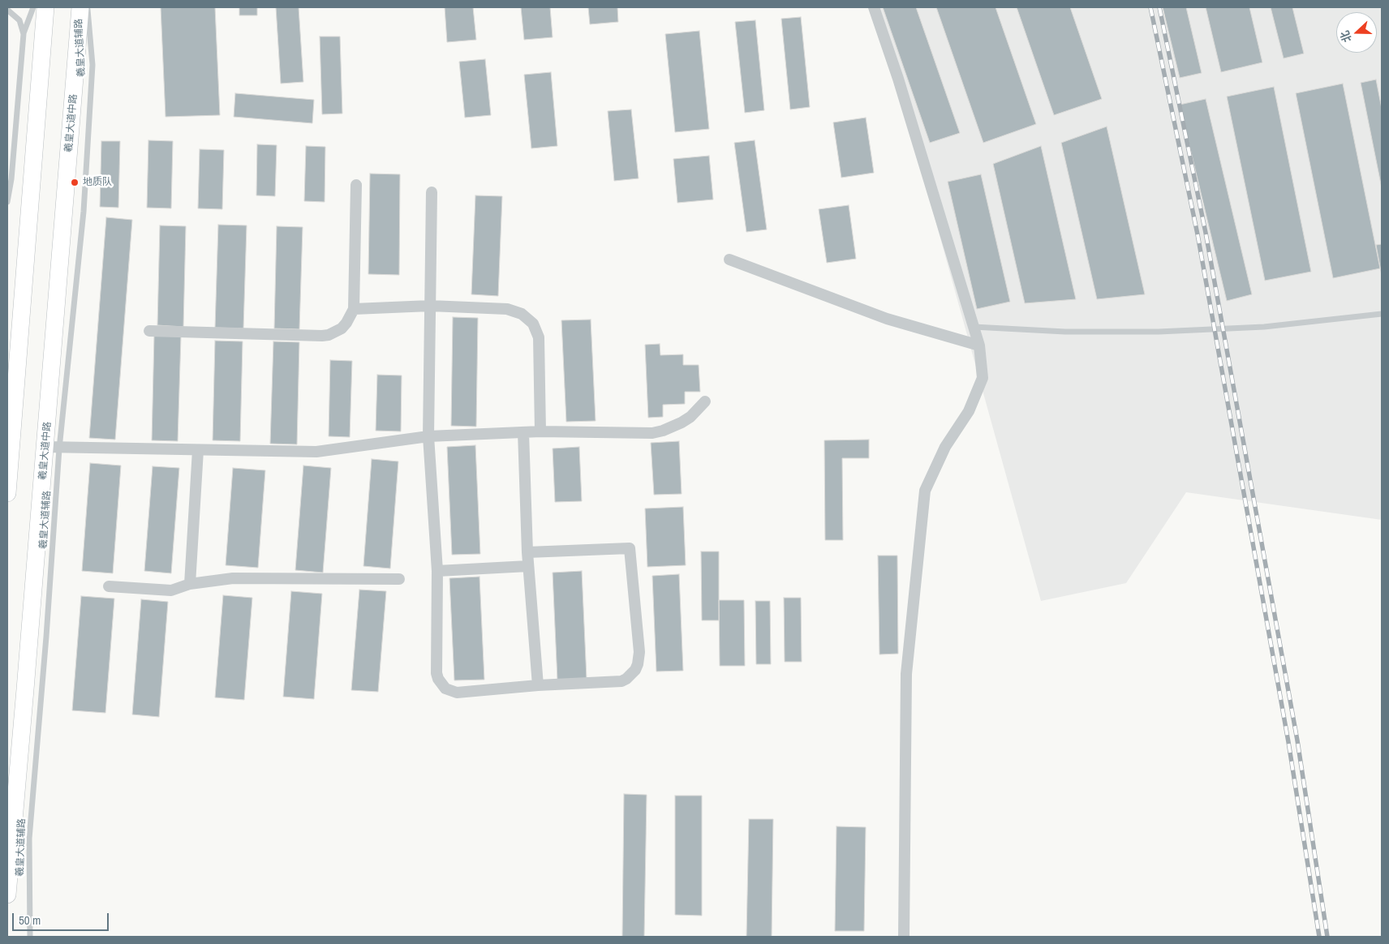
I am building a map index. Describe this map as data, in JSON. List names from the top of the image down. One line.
{"streets":{"main road":["羲皇大道中路"],"lane":["羲皇大道辅路"]},"crossings":[["羲皇大道辅路","羲皇大道中路"]],"places":["地质队"],"scale_bar":"50 m","north":"left"}
